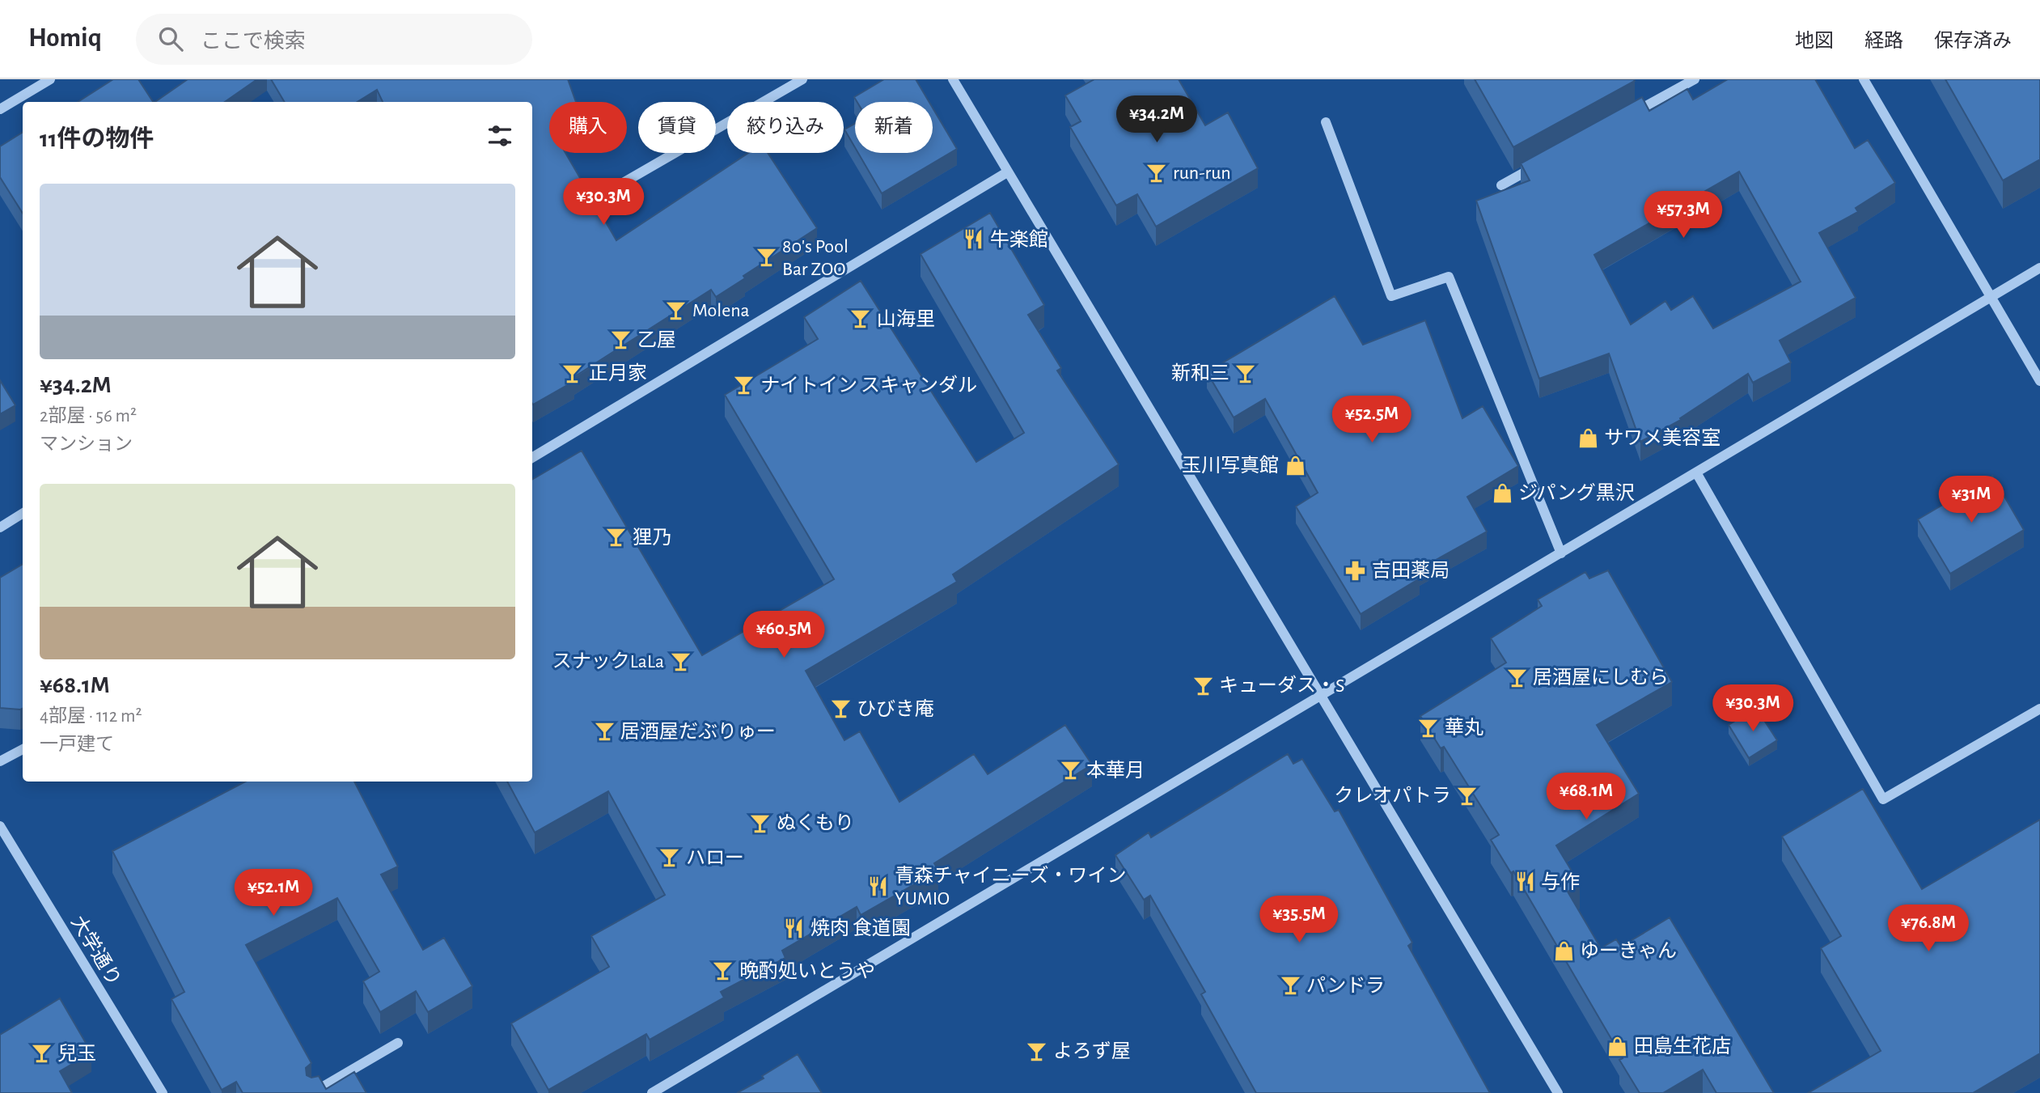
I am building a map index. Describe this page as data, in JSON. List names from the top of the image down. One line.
{"streets":{"street":["大学通り"]},"places":{"bar":["run-run","80's Pool Bar ZOO","Molena","山海里","乙屋","正月家","新和三","ナイトイン スキャンダル","狸乃","スナックLaLa","居酒屋にしむら","キューダス・S","ひびき庵","華丸","居酒屋だぶりゅー","本華月","クレオパトラ","ぬくもり","ハロー","晩酌処いとうや","パンドラ","よろず屋","兒玉"],"restaurant":["牛楽館","与作","青森チャイニーズ・ワイン YUMIO","焼肉 食道園"],"shop":["サワメ美容室","玉川写真館","ジパング黒沢","ゆーきゃん","田島生花店"],"pharmacy":["吉田薬局"]},"page":{"header":"Homiq","search":"ここで検索","nav":["地図","経路","保存済み"],"price":["¥34.2M","¥30.3M","¥57.3M","¥52.5M","¥31M","¥60.5M","¥30.3M","¥68.1M","¥52.1M","¥35.5M","¥76.8M"],"chip":["購入","賃貸","絞り込み","新着"],"heading":"11件の物件","list":[{"name":"¥34.2M","note":"2部屋 · 56 m² · マンション"},{"name":"¥68.1M","note":"4部屋 · 112 m² · 一戸建て"}]}}
